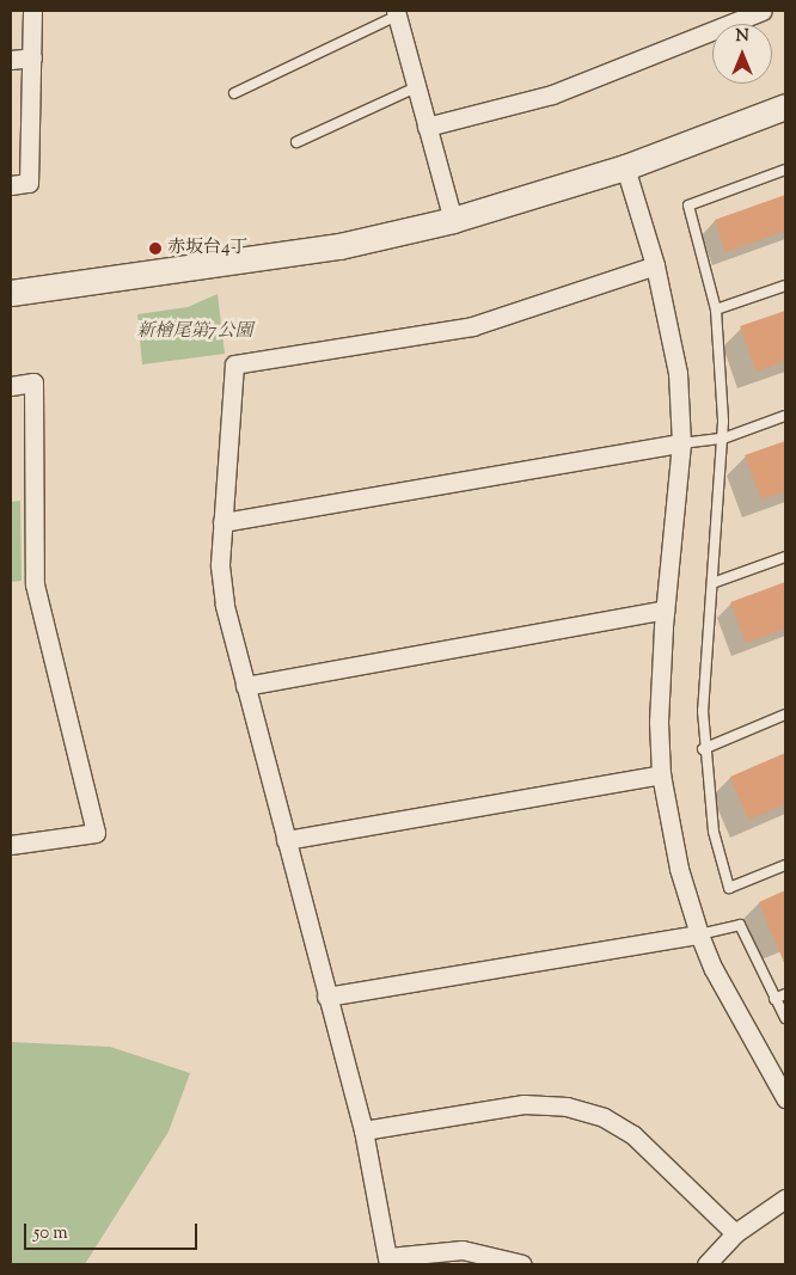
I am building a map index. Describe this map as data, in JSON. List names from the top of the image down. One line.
{"parks":["新檜尾第7公園"],"places":["赤坂台4丁"],"scale_bar":"50 m","north":"top"}
